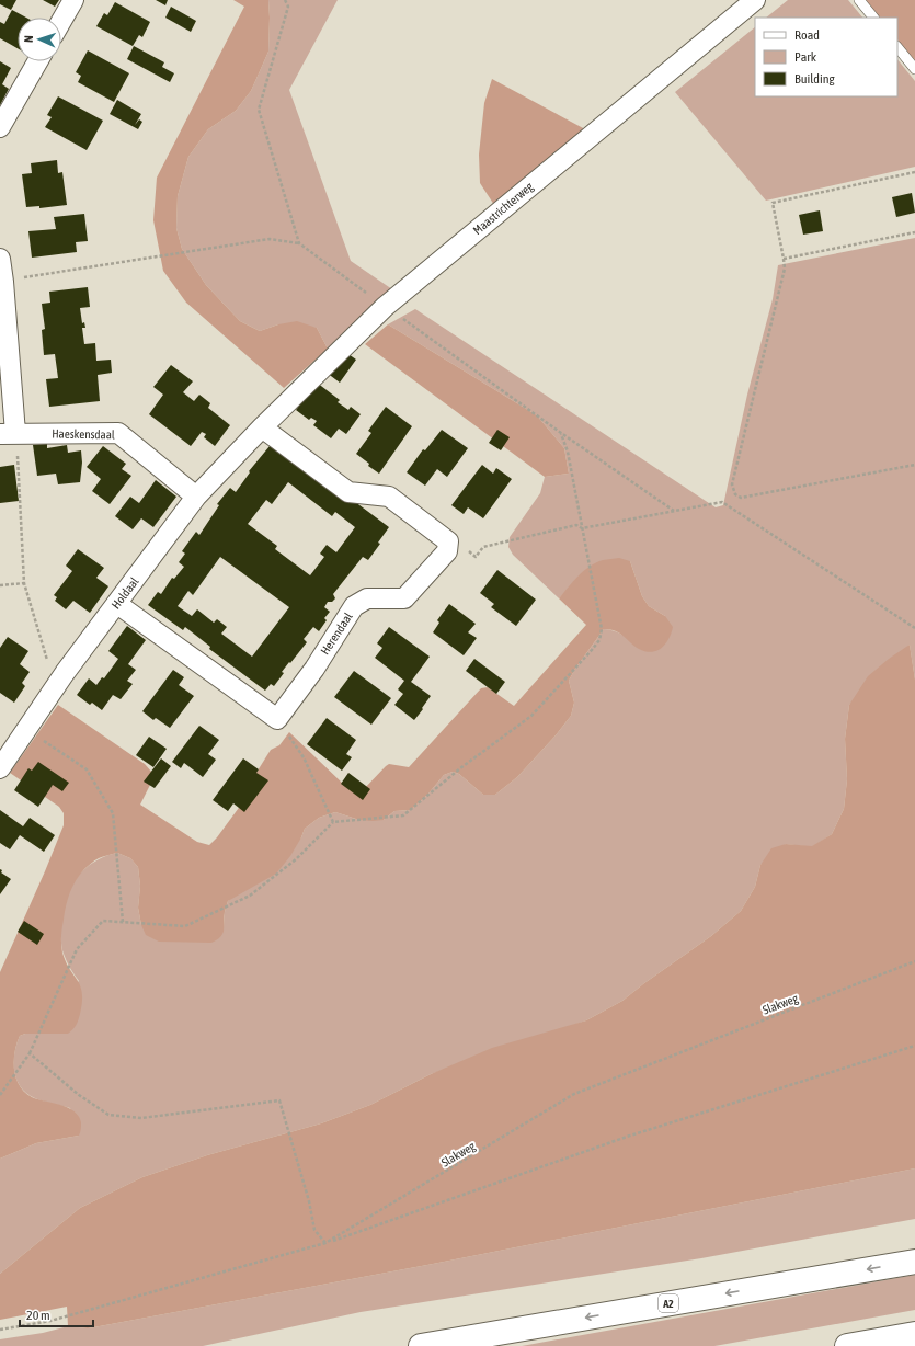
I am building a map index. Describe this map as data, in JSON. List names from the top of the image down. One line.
{"streets":{"highway":["A2"],"street":["Maastrichterweg","Haeskensdaal","Holdaal","Herendaal"],"path":["Slakweg"]},"crossings":[["Maastrichterweg","Holdaal"],["Haeskensdaal","Holdaal"]],"legend":["Road","Park","Building"],"scale_bar":"20 m","north":"left"}
